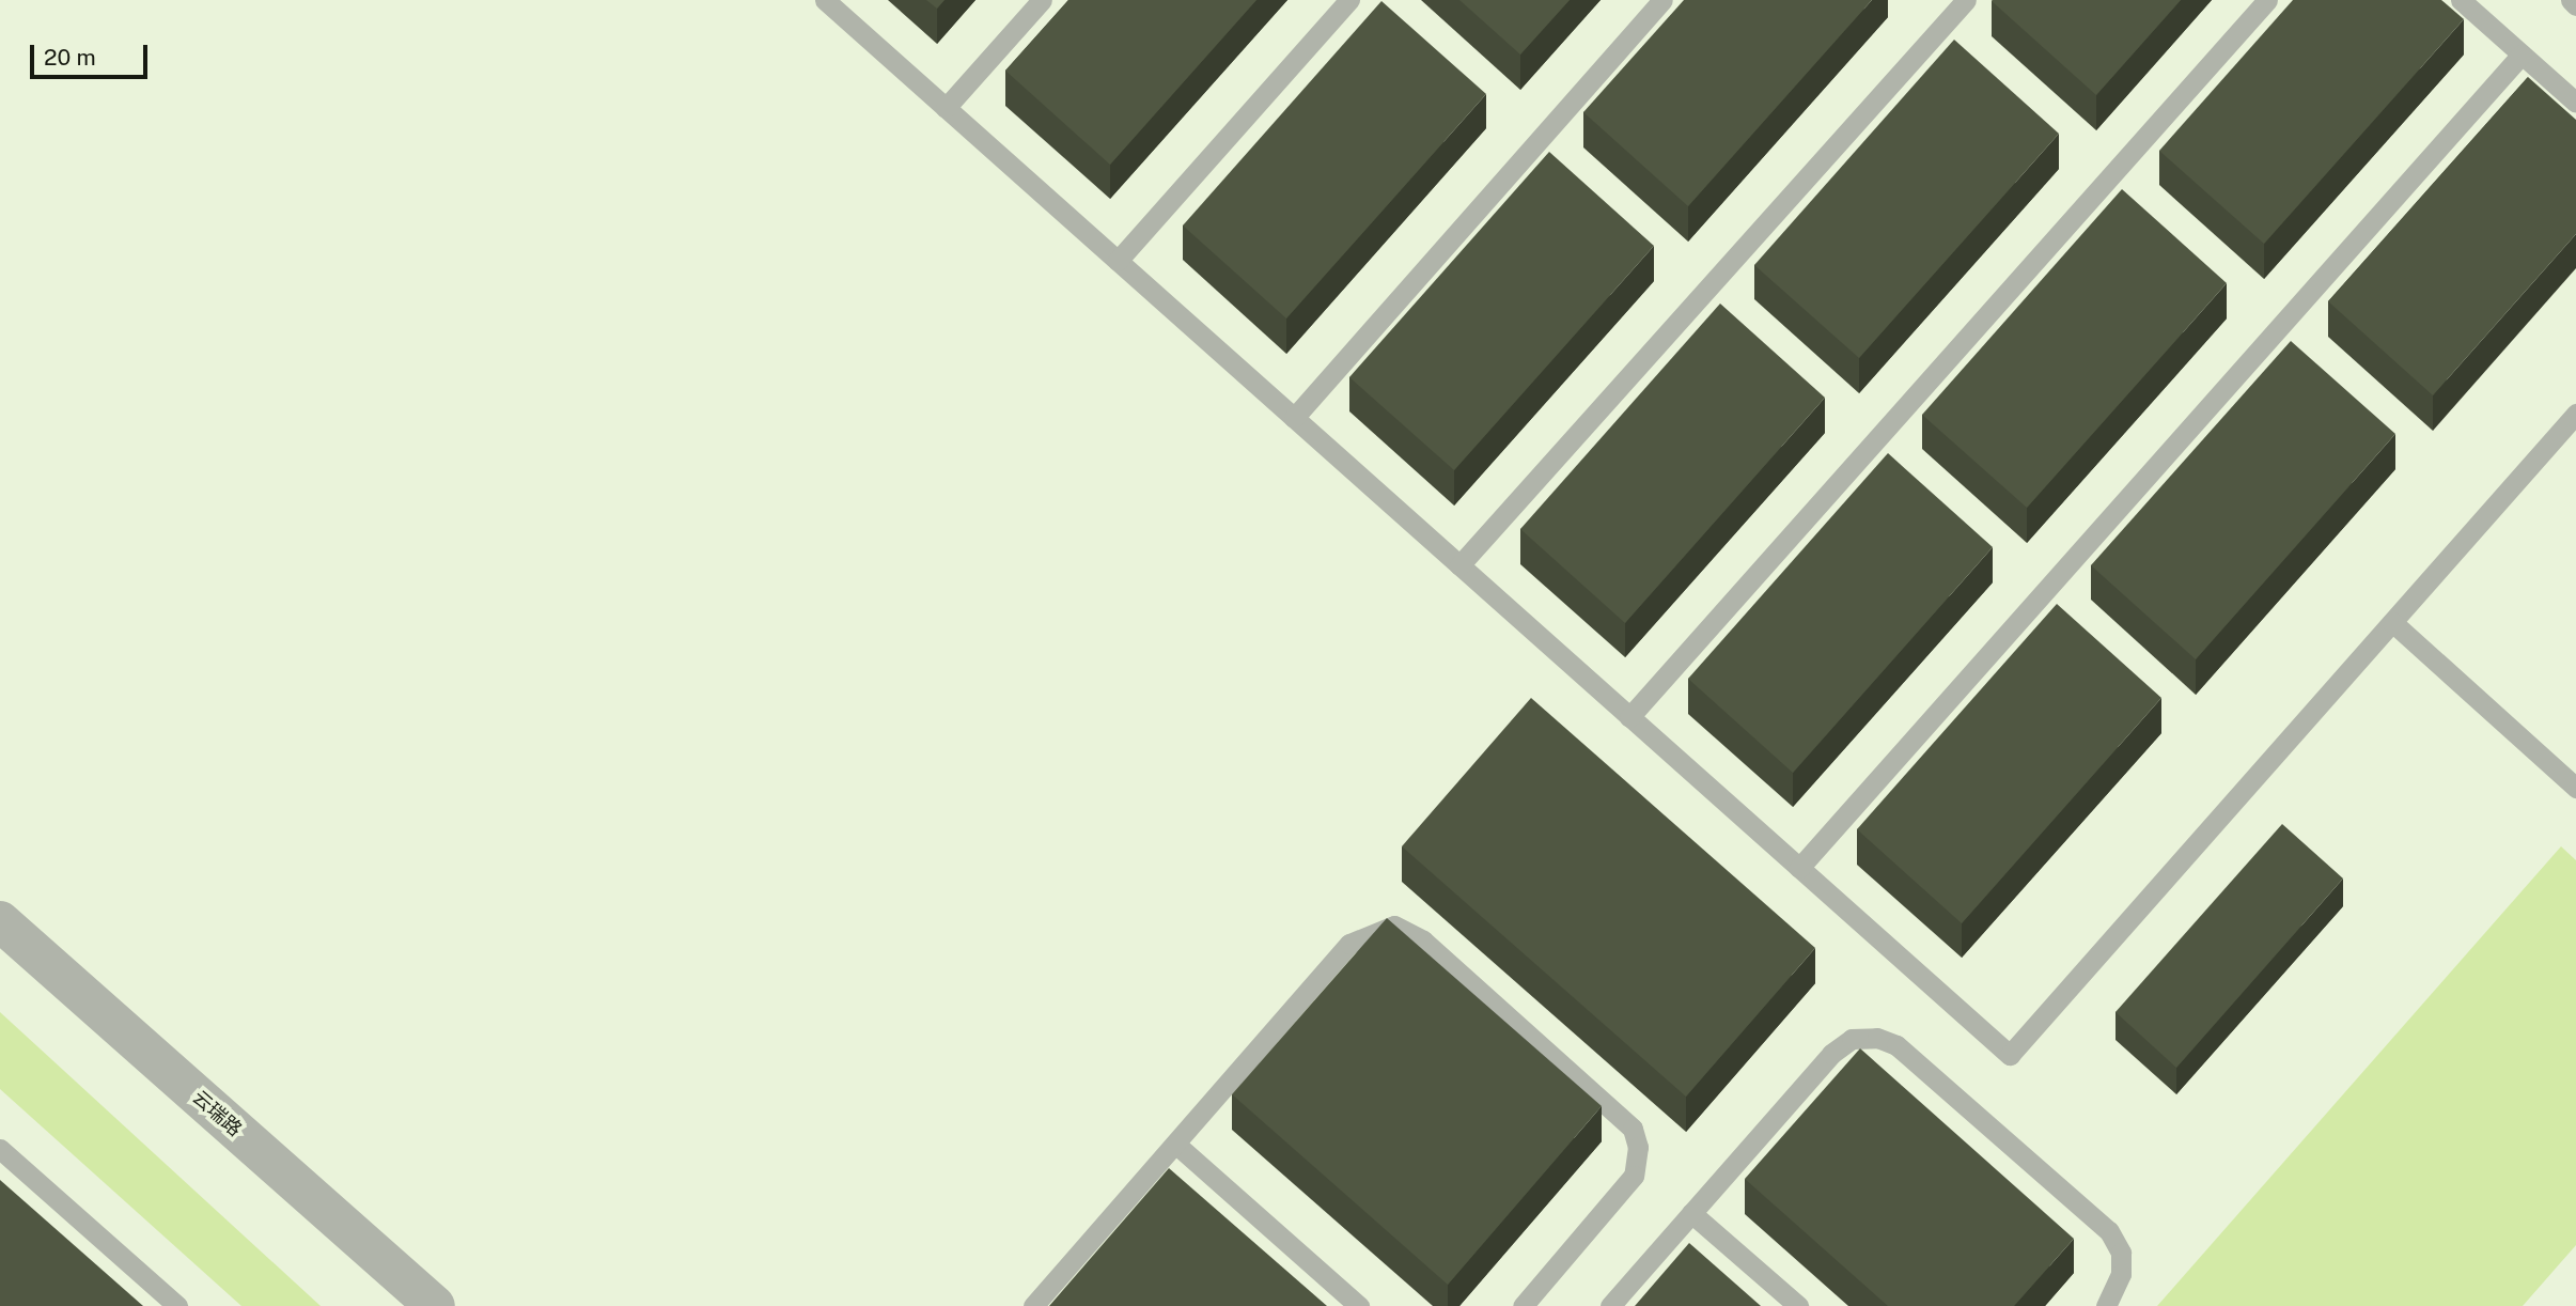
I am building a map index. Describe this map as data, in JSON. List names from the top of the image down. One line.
{"streets":{"street":["云瑞路"]},"scale_bar":"20 m"}
